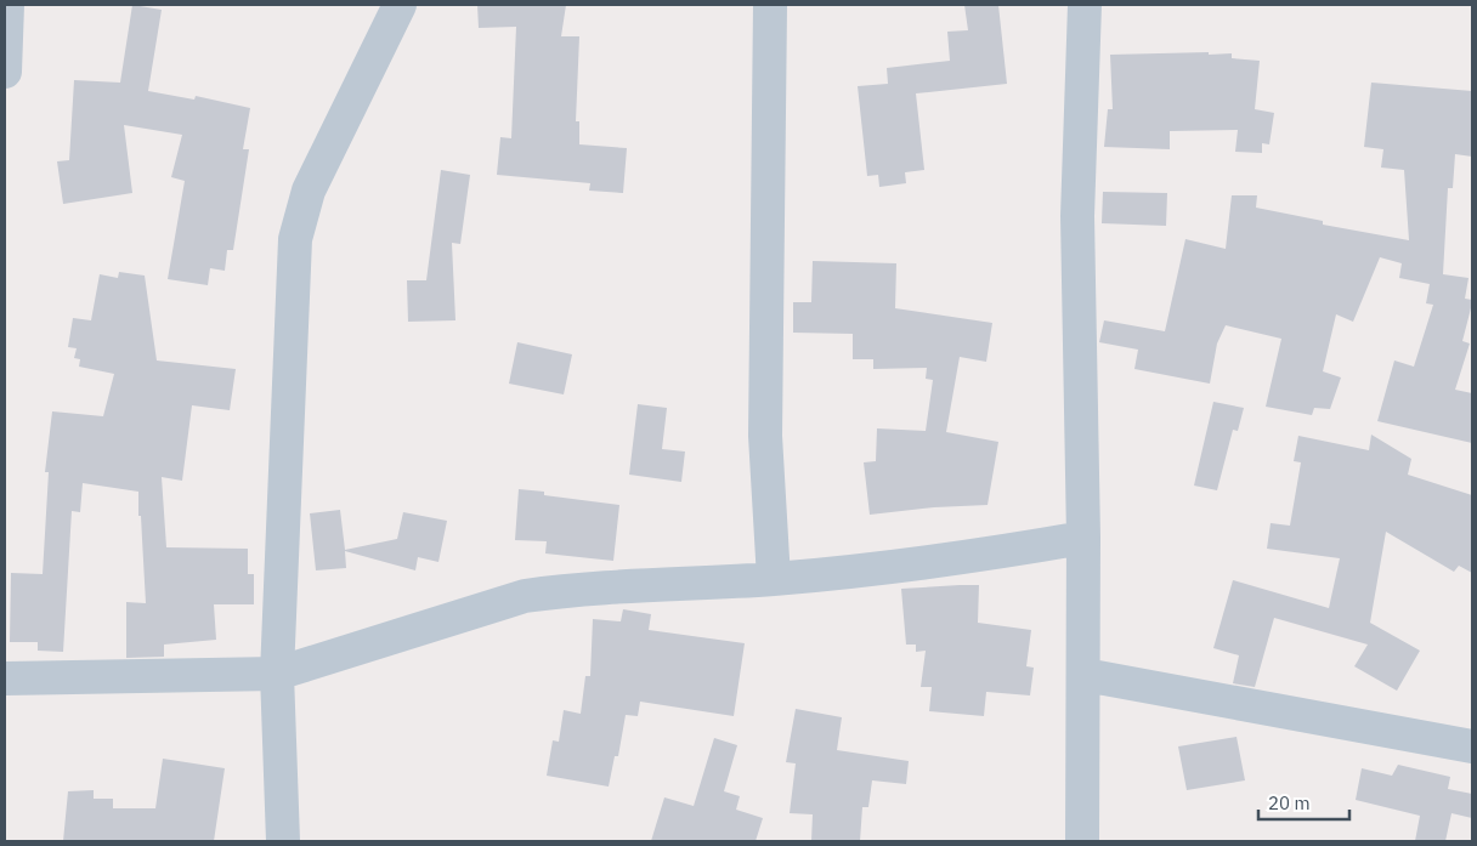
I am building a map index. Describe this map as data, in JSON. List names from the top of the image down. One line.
{"scale_bar":"20 m"}
